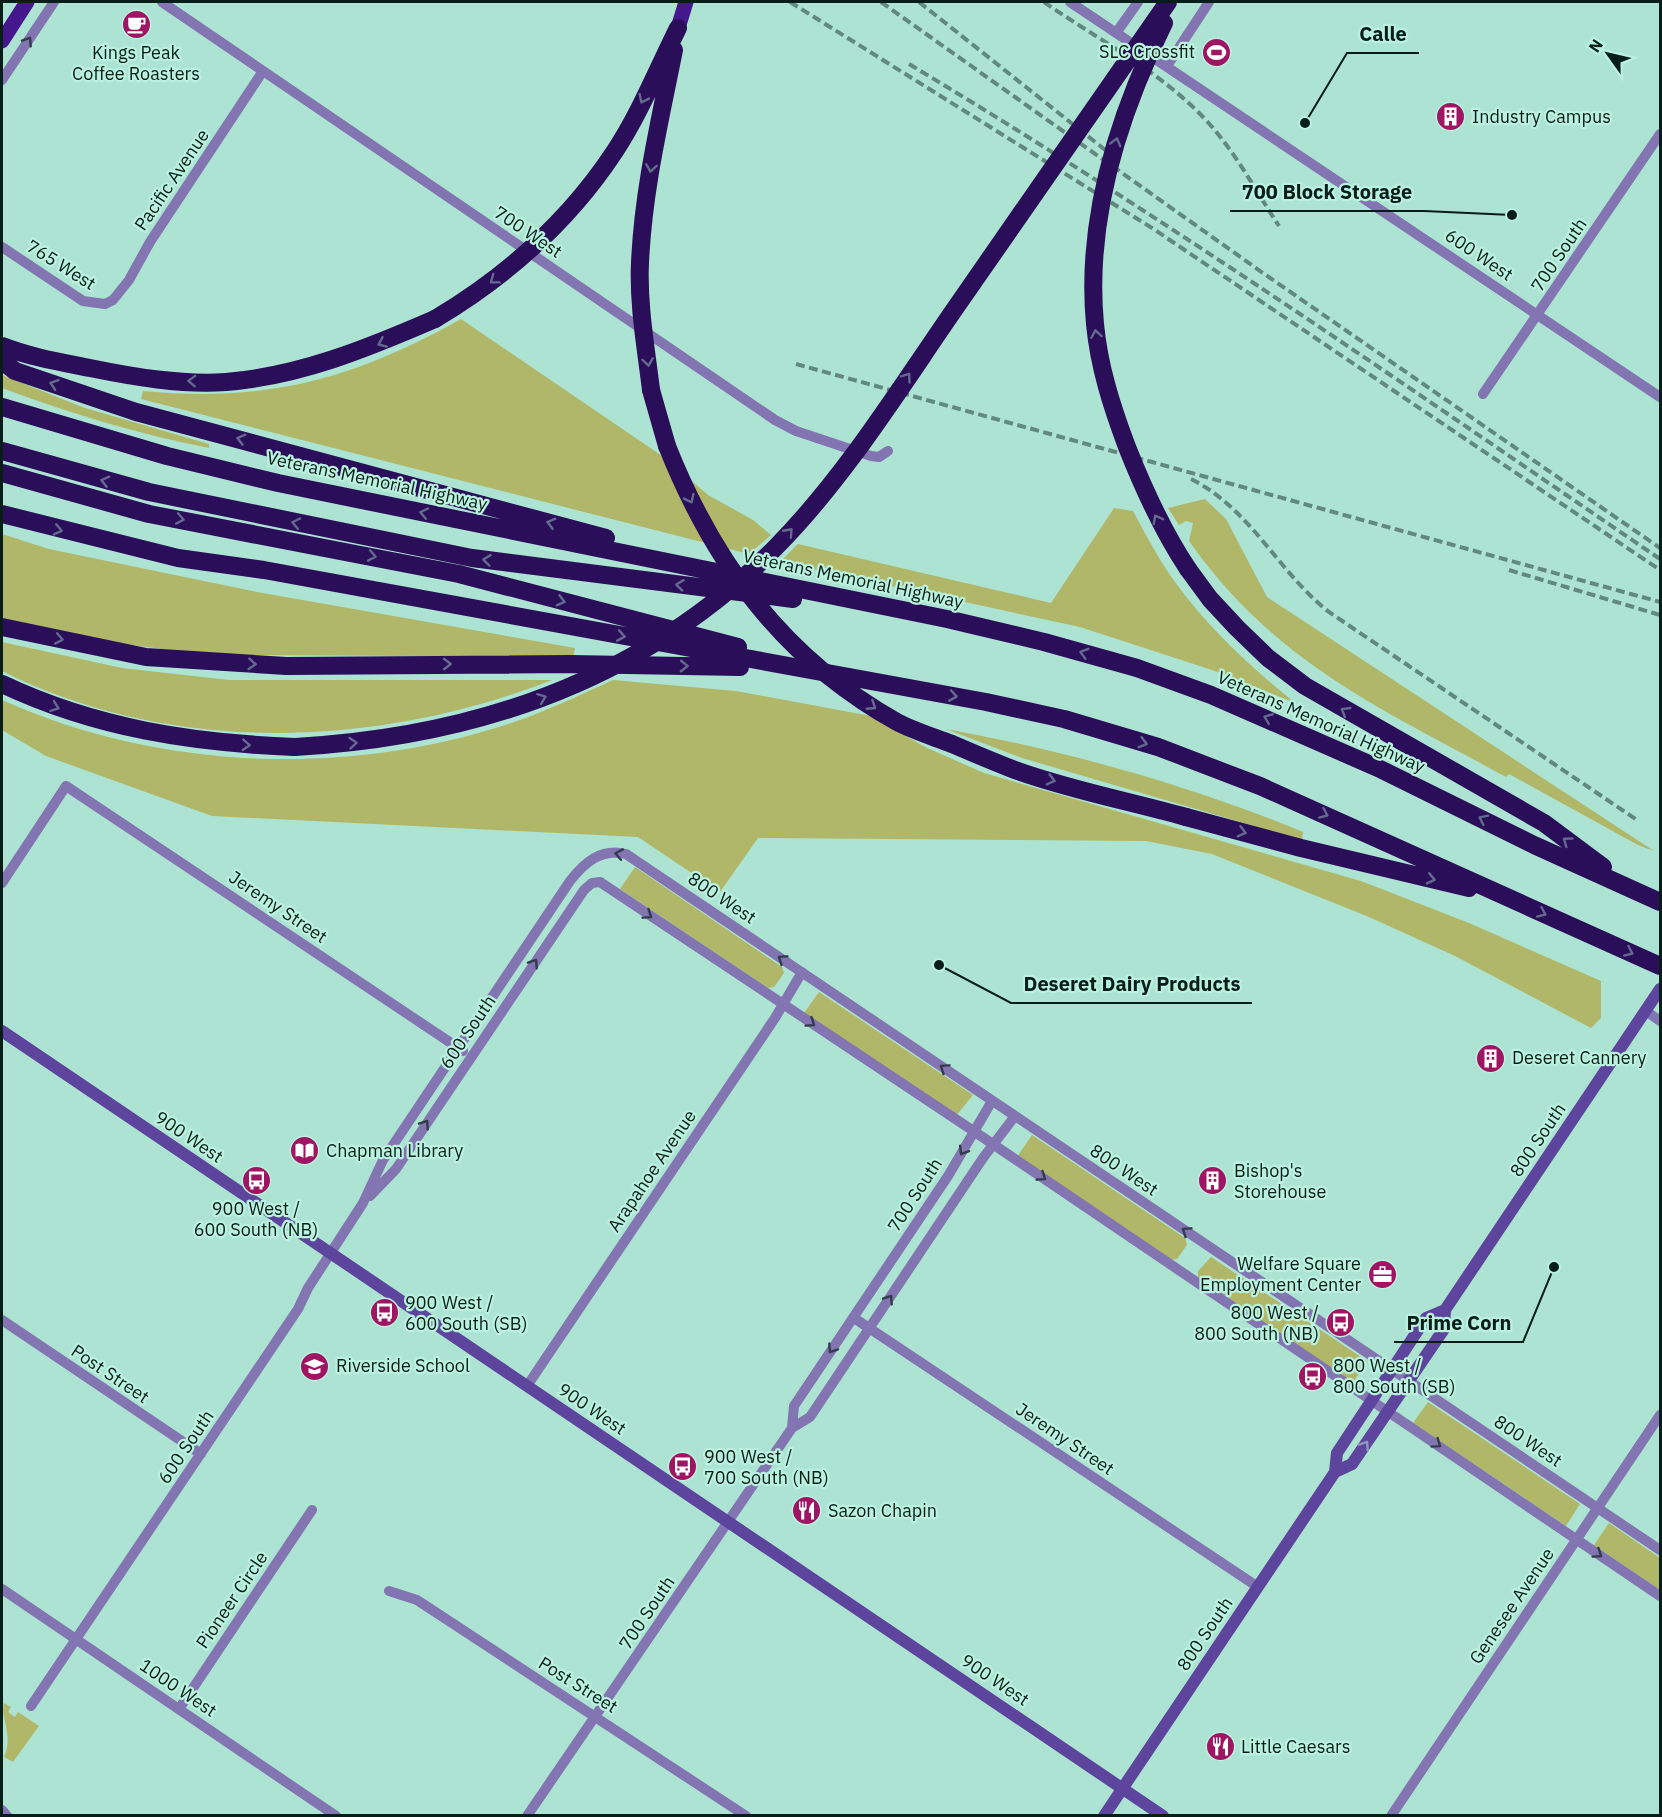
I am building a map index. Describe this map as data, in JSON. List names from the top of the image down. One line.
{"streets":{"highway":["Veterans Memorial Highway"],"main road":["900 West","800 South"],"street":["Pacific Avenue","700 West","600 West","700 South","765 West","800 West","Jeremy Street","600 South","Arapahoe Avenue","Post Street","Pioneer Circle","Genesee Avenue","1000 West"]},"crossings":[["Pacific Avenue","700 West"],["Pacific Avenue","765 West"],["600 West","700 South"],["700 South","800 West"],["700 South","Jeremy Street"],["700 South","900 West"],["700 South","Post Street"],["800 West","600 South"],["800 West","800 South"],["800 West","Arapahoe Avenue"],["800 West","Genesee Avenue"],["Jeremy Street","600 South"],["Jeremy Street","800 South"],["600 South","900 West"],["600 South","Arapahoe Avenue"],["600 South","Post Street"],["600 South","1000 West"],["900 West","800 South"],["900 West","Arapahoe Avenue"],["Pioneer Circle","1000 West"]],"places":{"cafe":["Kings Peak Coffee Roasters"],"sports":["SLC Crossfit"],"building":["Industry Campus","Deseret Cannery","Bishop's Storehouse"],"other":["Calle","700 Block Storage","Deseret Dairy Products","Prime Corn"],"library":["Chapman Library"],"bus stop":["900 West / 600 South (NB)","900 West / 600 South (SB)","800 West / 800 South (NB)","800 West / 800 South (SB)","900 West / 700 South (NB)"],"office":["Welfare Square Employment Center"],"school or university":["Riverside School"],"restaurant":["Sazon Chapin","Little Caesars"]},"north":"top left"}
